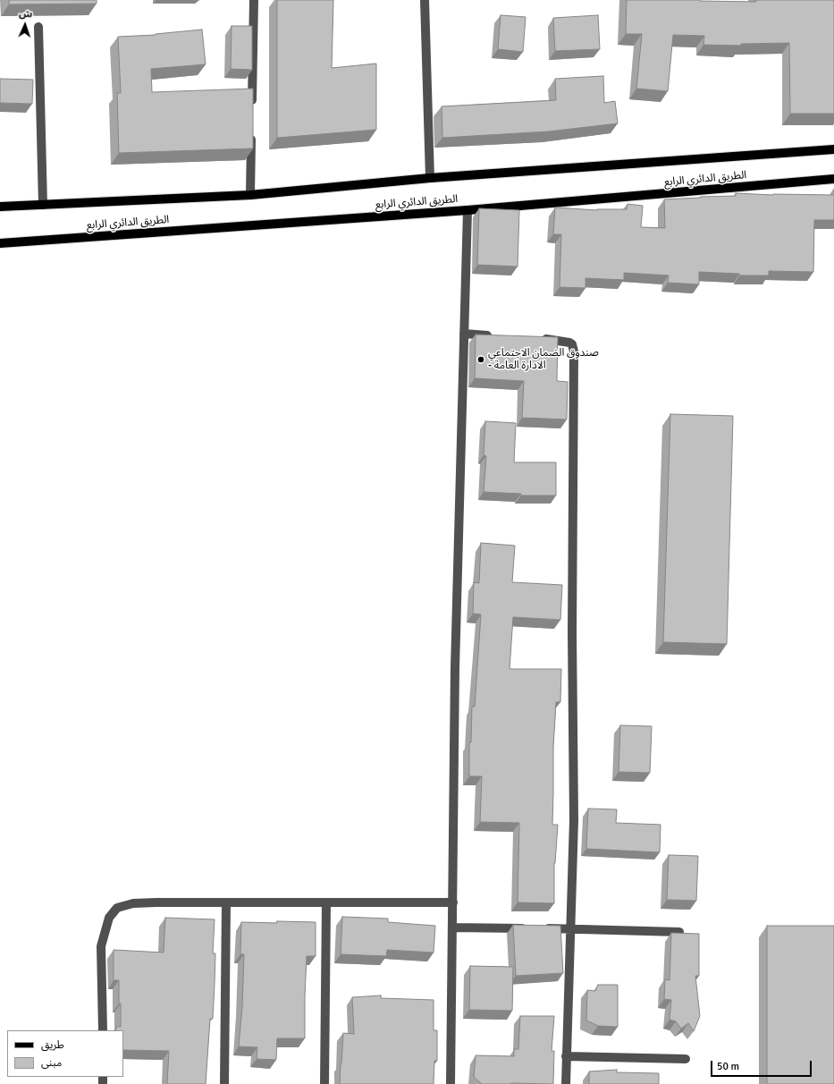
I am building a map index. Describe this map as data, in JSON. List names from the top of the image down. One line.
{"streets":{"main road":["الطريق الدائري الرابع"]},"places":["صندوق الضمان الاجتماعي - الادارة العامة"],"legend":["طريق","مبنى"],"scale_bar":"50 m","north":"top"}
